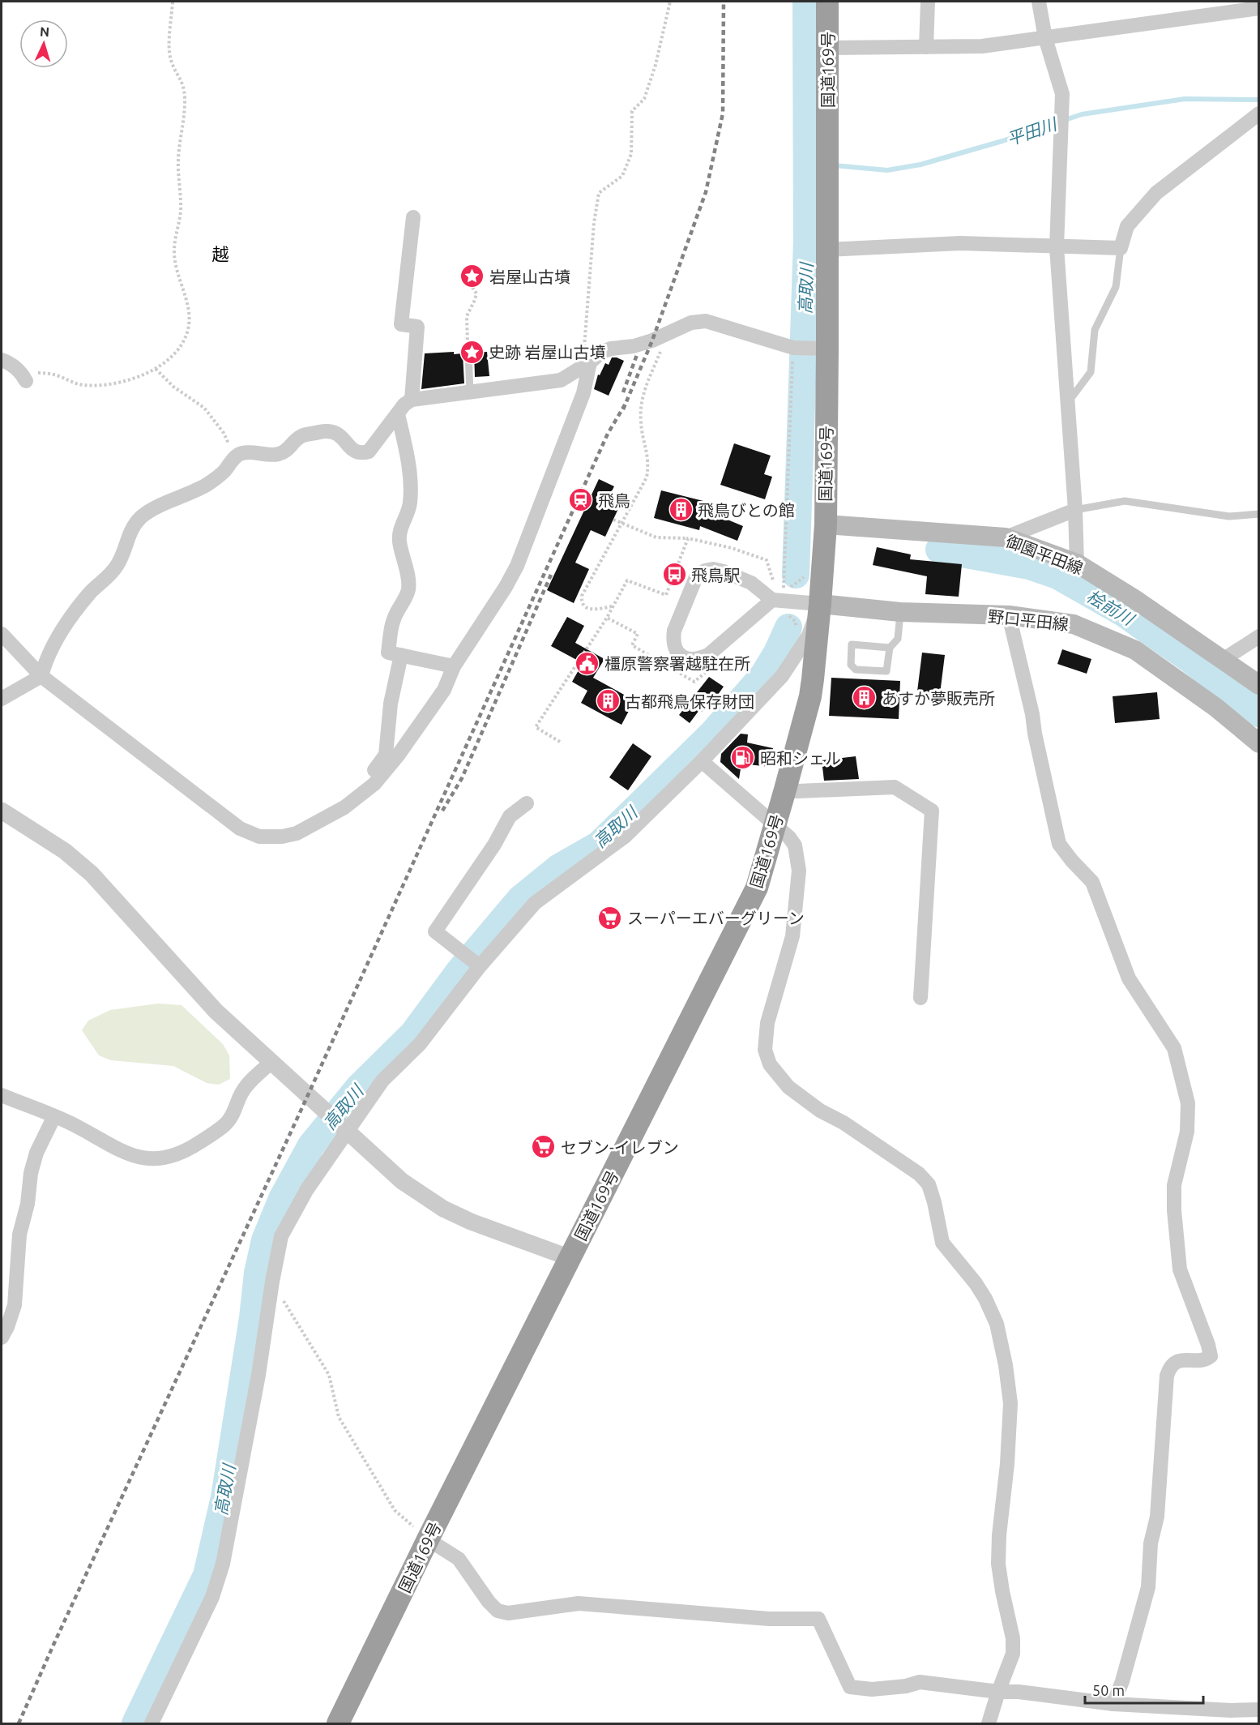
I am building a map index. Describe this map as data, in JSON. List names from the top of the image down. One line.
{"streets":{"highway":["国道169号"],"main road":["御園平田線","野口平田線"]},"crossings":[["国道169号","御園平田線"],["国道169号","野口平田線"]],"districts":["越"],"water":["平田川","高取川","桧前川"],"places":{"place":["岩屋山古墳","史跡 岩屋山古墳"],"station":["飛鳥"],"building":["飛鳥びとの館","あすか夢販売所","古都飛鳥保存財団"],"bus stop":["飛鳥駅"],"public building":["橿原警察署越駐在所"],"fuel station":["昭和シェル"],"supermarket":["スーパーエバーグリーン","セブン-イレブン"]},"scale_bar":"50 m","north":"top"}
